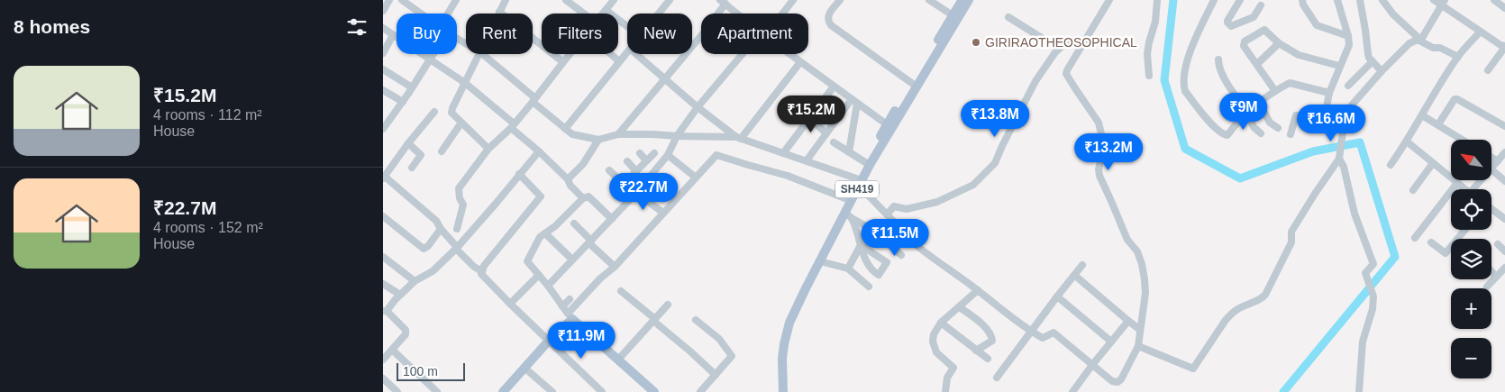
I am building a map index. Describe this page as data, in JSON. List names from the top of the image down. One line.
{"streets":{"main road":["SH419"]},"places":["GIRIRAOTHEOSOPHICAL"],"scale_bar":"100 m","north":"top left","page":{"heading":"8 homes","chip":["Buy","Rent","Filters","New","Apartment"],"list":[{"name":"₹15.2M","note":"4 rooms · 112 m² · House"},{"name":"₹22.7M","note":"4 rooms · 152 m² · House"}],"price":["₹9M","₹15.2M","₹13.8M","₹16.6M","₹13.2M","₹22.7M","₹11.5M","₹11.9M"],"map_buttons":["+","−"],"scale":"100 m"}}
